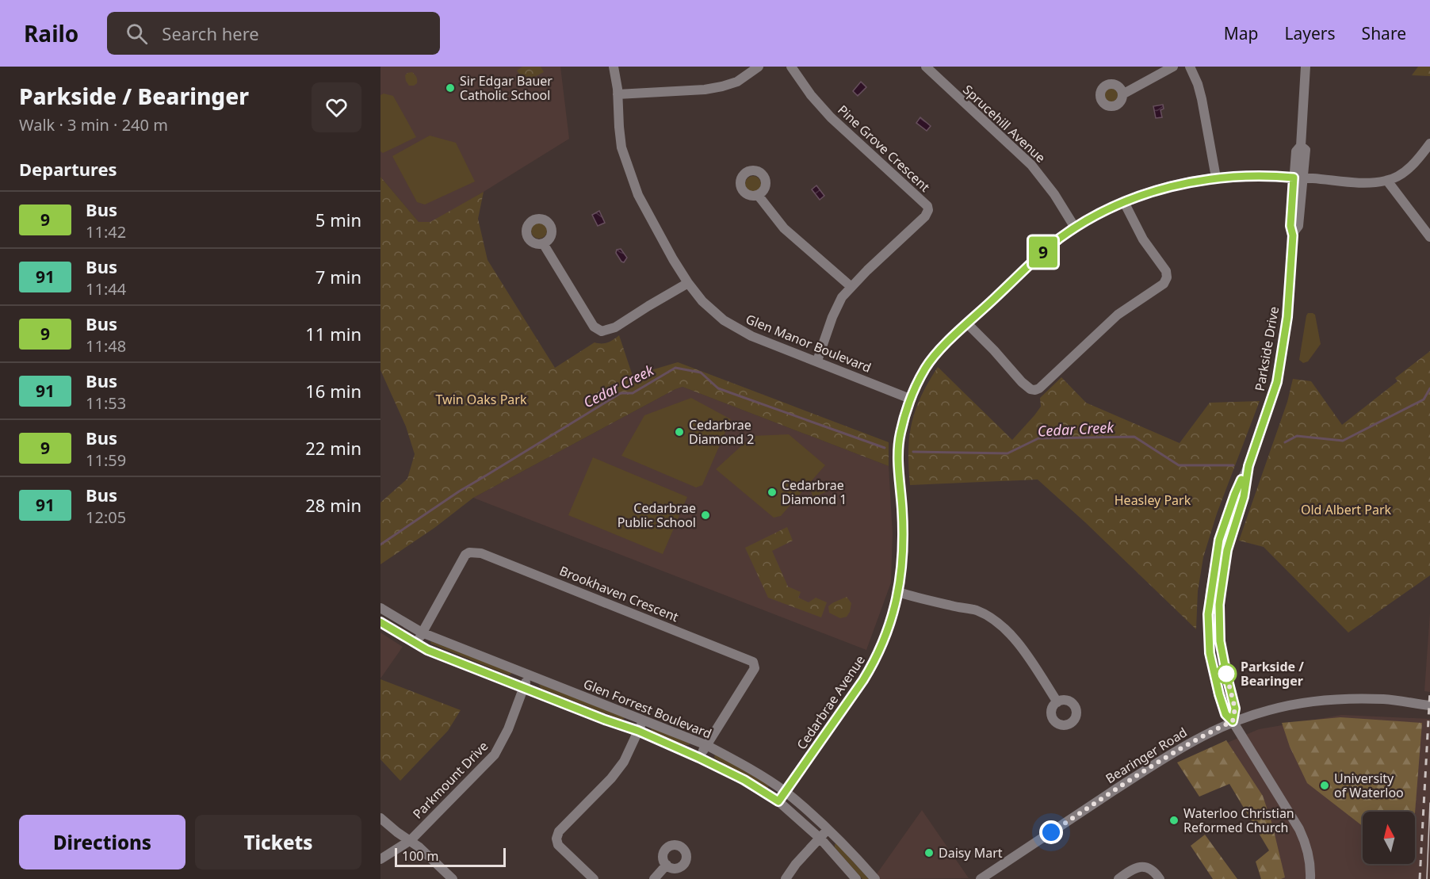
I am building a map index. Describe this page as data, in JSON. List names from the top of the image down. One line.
{"streets":{"street":["Sprucehill Avenue","Pine Grove Crescent","Glen Manor Boulevard","Parkside Drive","Brookhaven Crescent","Cedarbrae Avenue","Glen Forrest Boulevard","Bearinger Road","Parkmount Drive"]},"crossings":[["Sprucehill Avenue","Cedarbrae Avenue"],["Pine Grove Crescent","Glen Manor Boulevard"],["Glen Manor Boulevard","Cedarbrae Avenue"],["Parkside Drive","Cedarbrae Avenue"],["Parkside Drive","Bearinger Road"],["Brookhaven Crescent","Glen Forrest Boulevard"],["Cedarbrae Avenue","Glen Forrest Boulevard"],["Glen Forrest Boulevard","Parkmount Drive"]],"water":["Cedar Creek"],"parks":["Twin Oaks Park","Heasley Park","Old Albert Park"],"places":["Sir Edgar Bauer Catholic School","Cedarbrae Diamond 2","Cedarbrae Diamond 1","Cedarbrae Public School","Parkside / Bearinger","University of Waterloo","Waterloo Christian Reformed Church","Daisy Mart"],"lines":["bus line 9"],"scale_bar":"100 m","north":"top","page":{"header":"Railo","search":"Search here","nav":["Map","Layers","Share"],"heading":[["Parkside / Bearinger","Walk · 3 min · 240 m"],"Departures"],"on_map":"9","list":[{"mark":"9","name":"Bus","note":"11:42","value":"5 min"},{"mark":"91","name":"Bus","note":"11:44","value":"7 min"},{"mark":"9","name":"Bus","note":"11:48","value":"11 min"},{"mark":"91","name":"Bus","note":"11:53","value":"16 min"},{"mark":"9","name":"Bus","note":"11:59","value":"22 min"},{"mark":"91","name":"Bus","note":"12:05","value":"28 min"}],"buttons":["Directions","Tickets"],"scale":"100 m"}}
